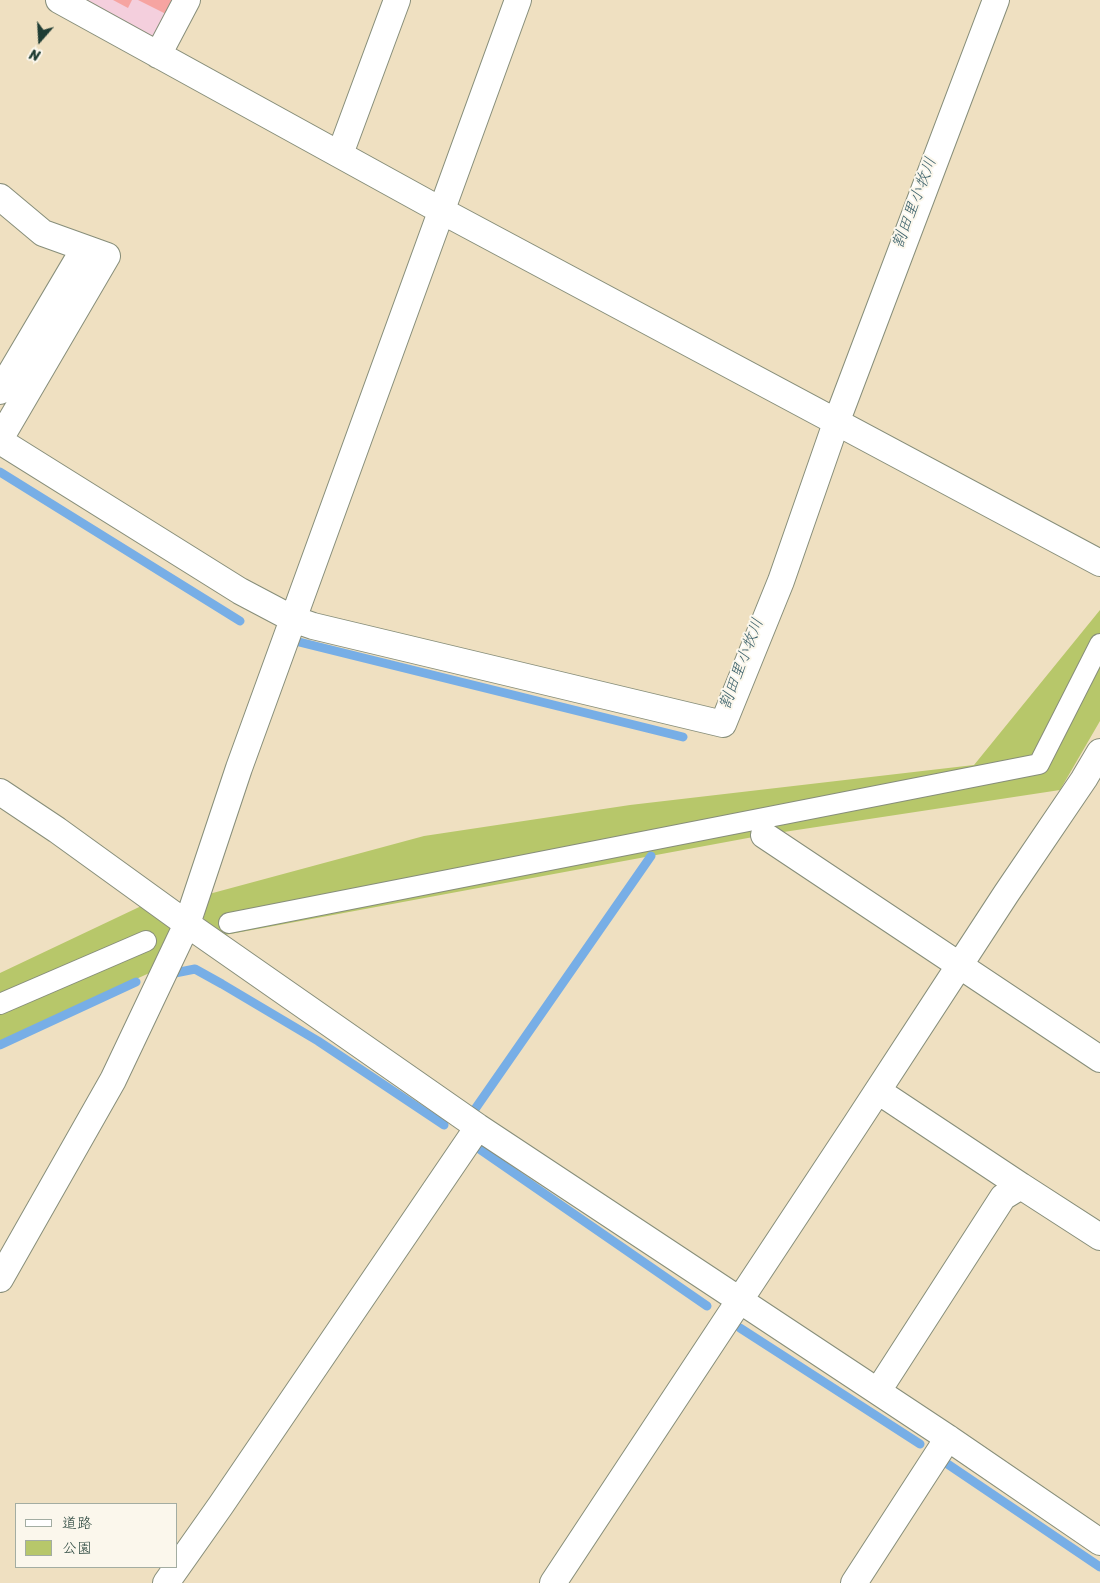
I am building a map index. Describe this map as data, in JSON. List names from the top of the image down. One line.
{"water":["割田里小牧川"],"legend":["道路","公園"],"north":"bottom"}
